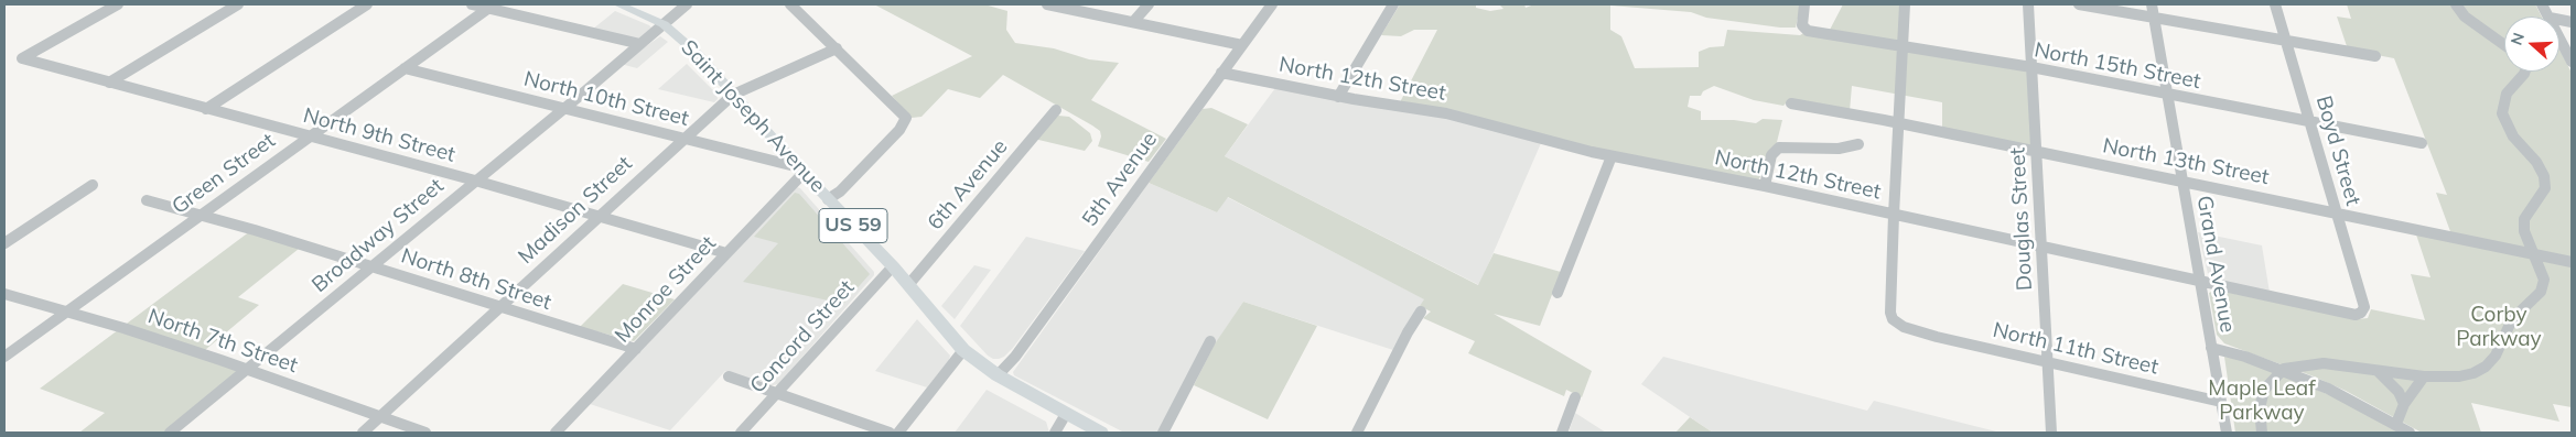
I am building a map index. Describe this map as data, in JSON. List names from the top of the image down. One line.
{"streets":{"main road":["Saint Joseph Avenue","US 59"],"street":["North 15th Street","North 12th Street","North 10th Street","North 9th Street","Boyd Street","North 13th Street","Green Street","5th Avenue","6th Avenue","Madison Street","Douglas Street","Broadway Street","Grand Avenue","North 8th Street","Monroe Street","Concord Street","North 7th Street","North 11th Street"]},"crossings":[["North 15th Street","Boyd Street"],["North 15th Street","Douglas Street"],["North 15th Street","Grand Avenue"],["North 15th Street","North 11th Street"],["North 12th Street","Boyd Street"],["North 12th Street","5th Avenue"],["North 12th Street","Douglas Street"],["North 12th Street","Grand Avenue"],["North 12th Street","North 11th Street"],["North 10th Street","Saint Joseph Avenue"],["North 10th Street","Green Street"],["North 10th Street","Madison Street"],["North 10th Street","Broadway Street"],["North 10th Street","Monroe Street"],["Saint Joseph Avenue","5th Avenue"],["Saint Joseph Avenue","6th Avenue"],["Saint Joseph Avenue","Madison Street"],["Saint Joseph Avenue","Broadway Street"],["Saint Joseph Avenue","Monroe Street"],["Saint Joseph Avenue","Concord Street"],["North 9th Street","Green Street"],["North 9th Street","Madison Street"],["North 9th Street","Broadway Street"],["North 9th Street","Monroe Street"],["Boyd Street","North 13th Street"],["North 13th Street","Douglas Street"],["North 13th Street","Grand Avenue"],["North 13th Street","North 11th Street"],["Green Street","North 8th Street"],["Green Street","North 7th Street"],["Madison Street","North 8th Street"],["Madison Street","North 7th Street"],["Douglas Street","North 11th Street"],["Broadway Street","North 8th Street"],["Broadway Street","North 7th Street"],["Grand Avenue","North 11th Street"],["North 8th Street","Monroe Street"]],"parks":["Corby Parkway","Maple Leaf Parkway"],"north":"left"}
